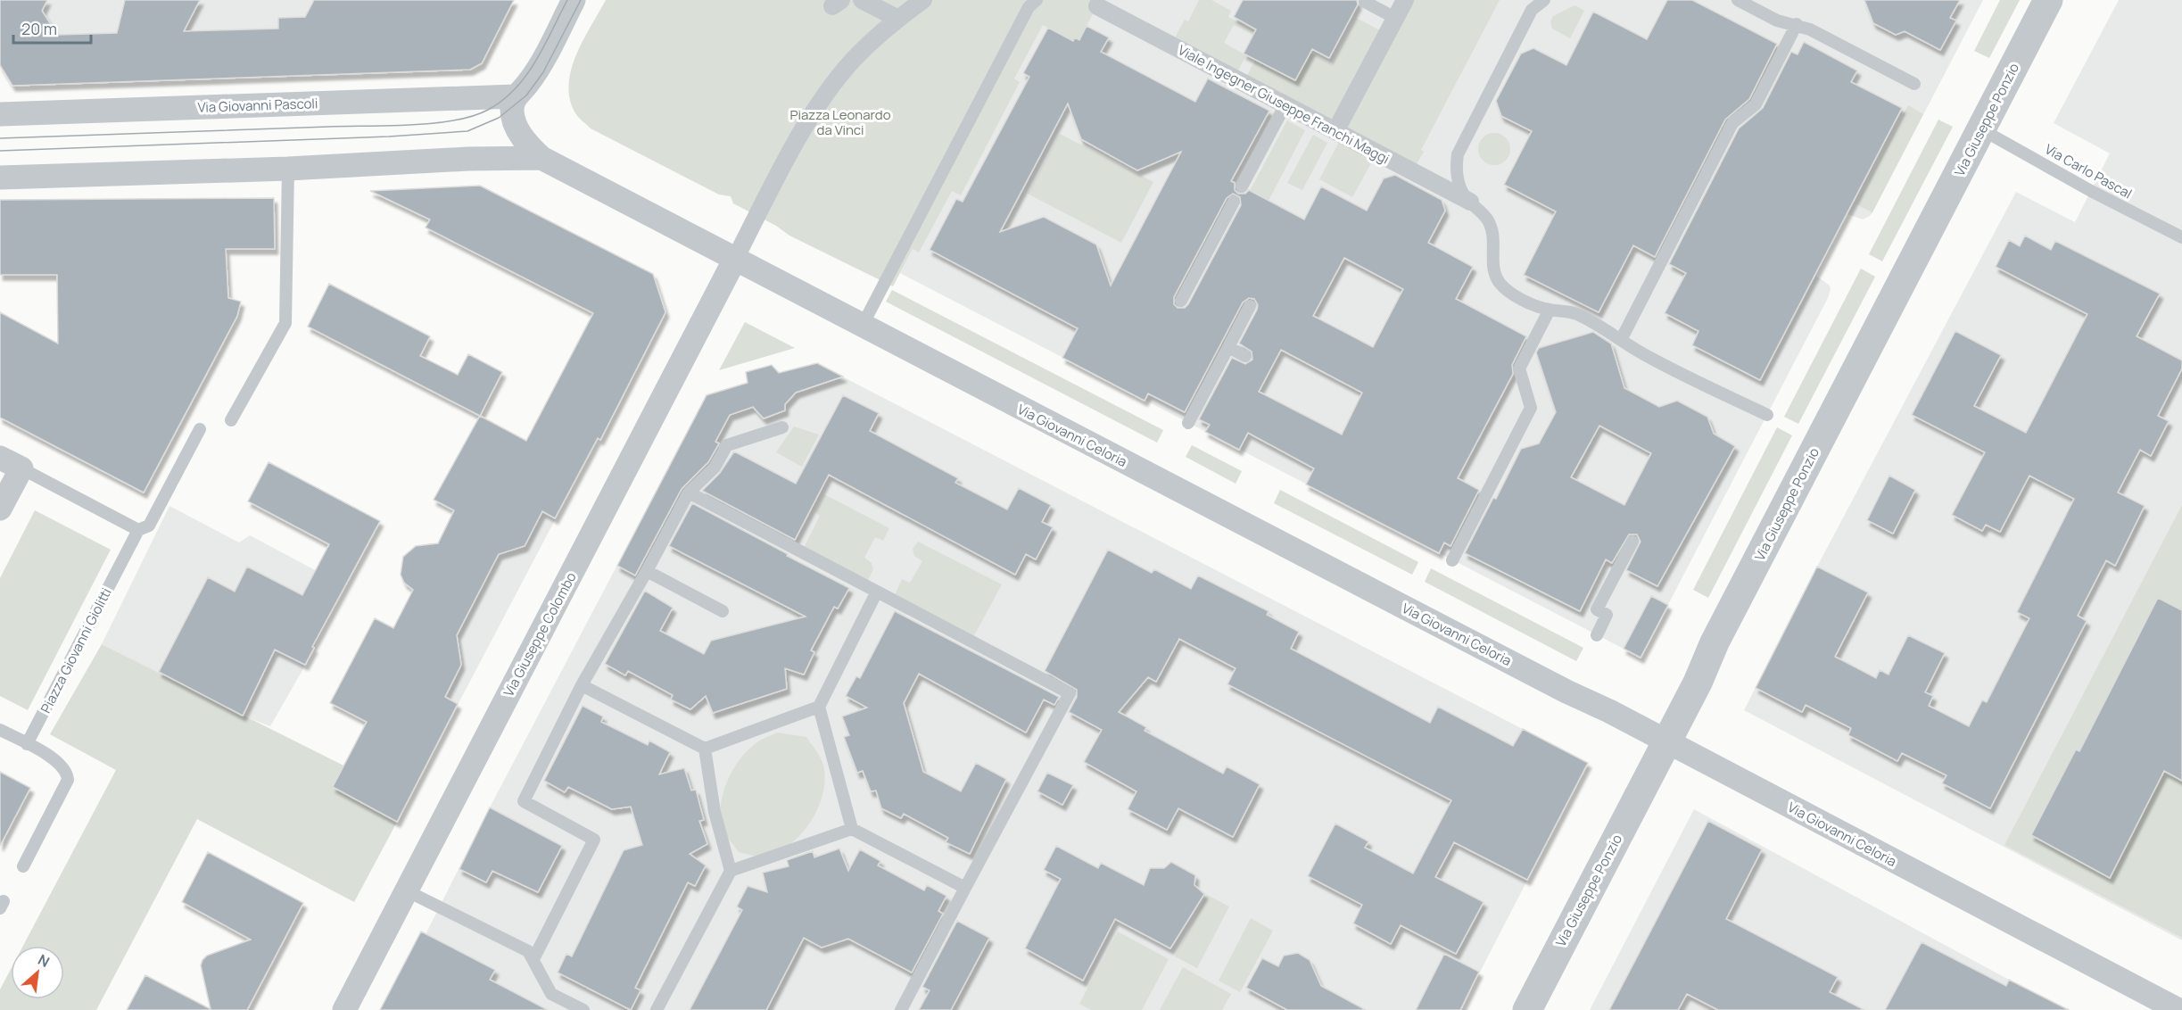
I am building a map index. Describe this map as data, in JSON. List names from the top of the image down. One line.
{"streets":{"street":["Viale Ingegner Giuseppe Franchi Maggi","Via Giovanni Pascoli","Via Giuseppe Ponzio","Via Giovanni Celoria","Via Giuseppe Colombo"],"lane":["Via Carlo Pascal","Piazza Giovanni Giolitti"]},"crossings":[["Via Giuseppe Ponzio","Via Carlo Pascal"],["Via Giuseppe Ponzio","Via Giovanni Celoria"],["Via Giovanni Celoria","Via Giuseppe Colombo"]],"parks":["Piazza Leonardo da Vinci"],"scale_bar":"20 m","north":"top right"}
